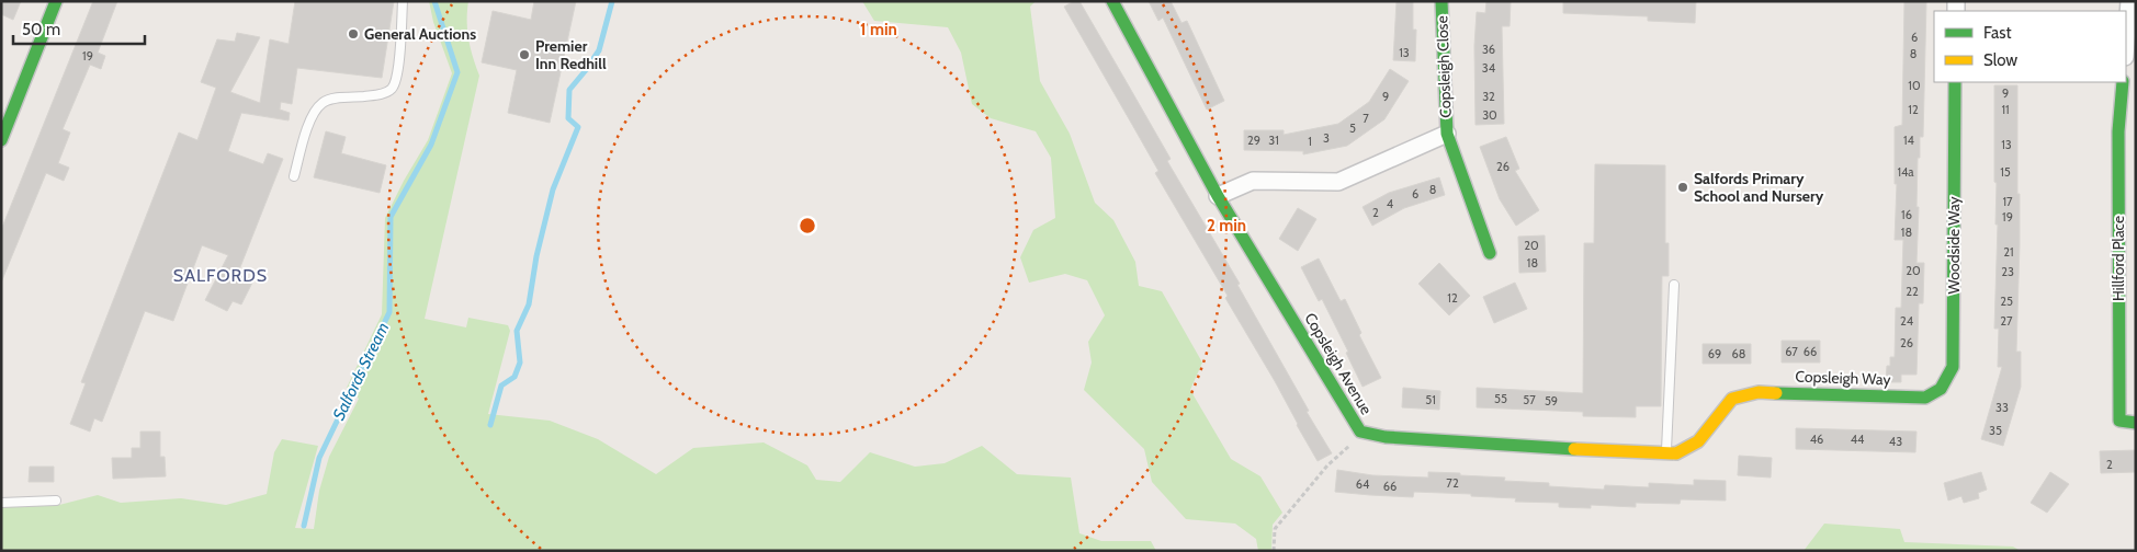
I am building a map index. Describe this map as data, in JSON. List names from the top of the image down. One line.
{"streets":{"street":["Copsleigh Close","Woodside Way","Hillford Place","Copsleigh Avenue","Copsleigh Way"]},"crossings":[["Copsleigh Close","Copsleigh Avenue"],["Woodside Way","Copsleigh Way"],["Copsleigh Avenue","Copsleigh Way"]],"districts":["SALFORDS"],"water":["Salfords Stream"],"places":["General Auctions","Premier Inn Redhill","Salfords Primary School and Nursery"],"house_numbers":["6","36","13","8","19","34","10","9","9","32","12","11","30","7","5","3","29","31","14","1","13","26","14a","15","8","6","17","4","2","16","19","18","20","21","18","20","23","22","12","25","24","27","26","67","66","69","68","55","51","57","59","33","35","46","44","43","2","72","64","66"],"legend":["Fast","Slow"],"scale_bar":"50 m","rings":["1 min","2 min"]}
